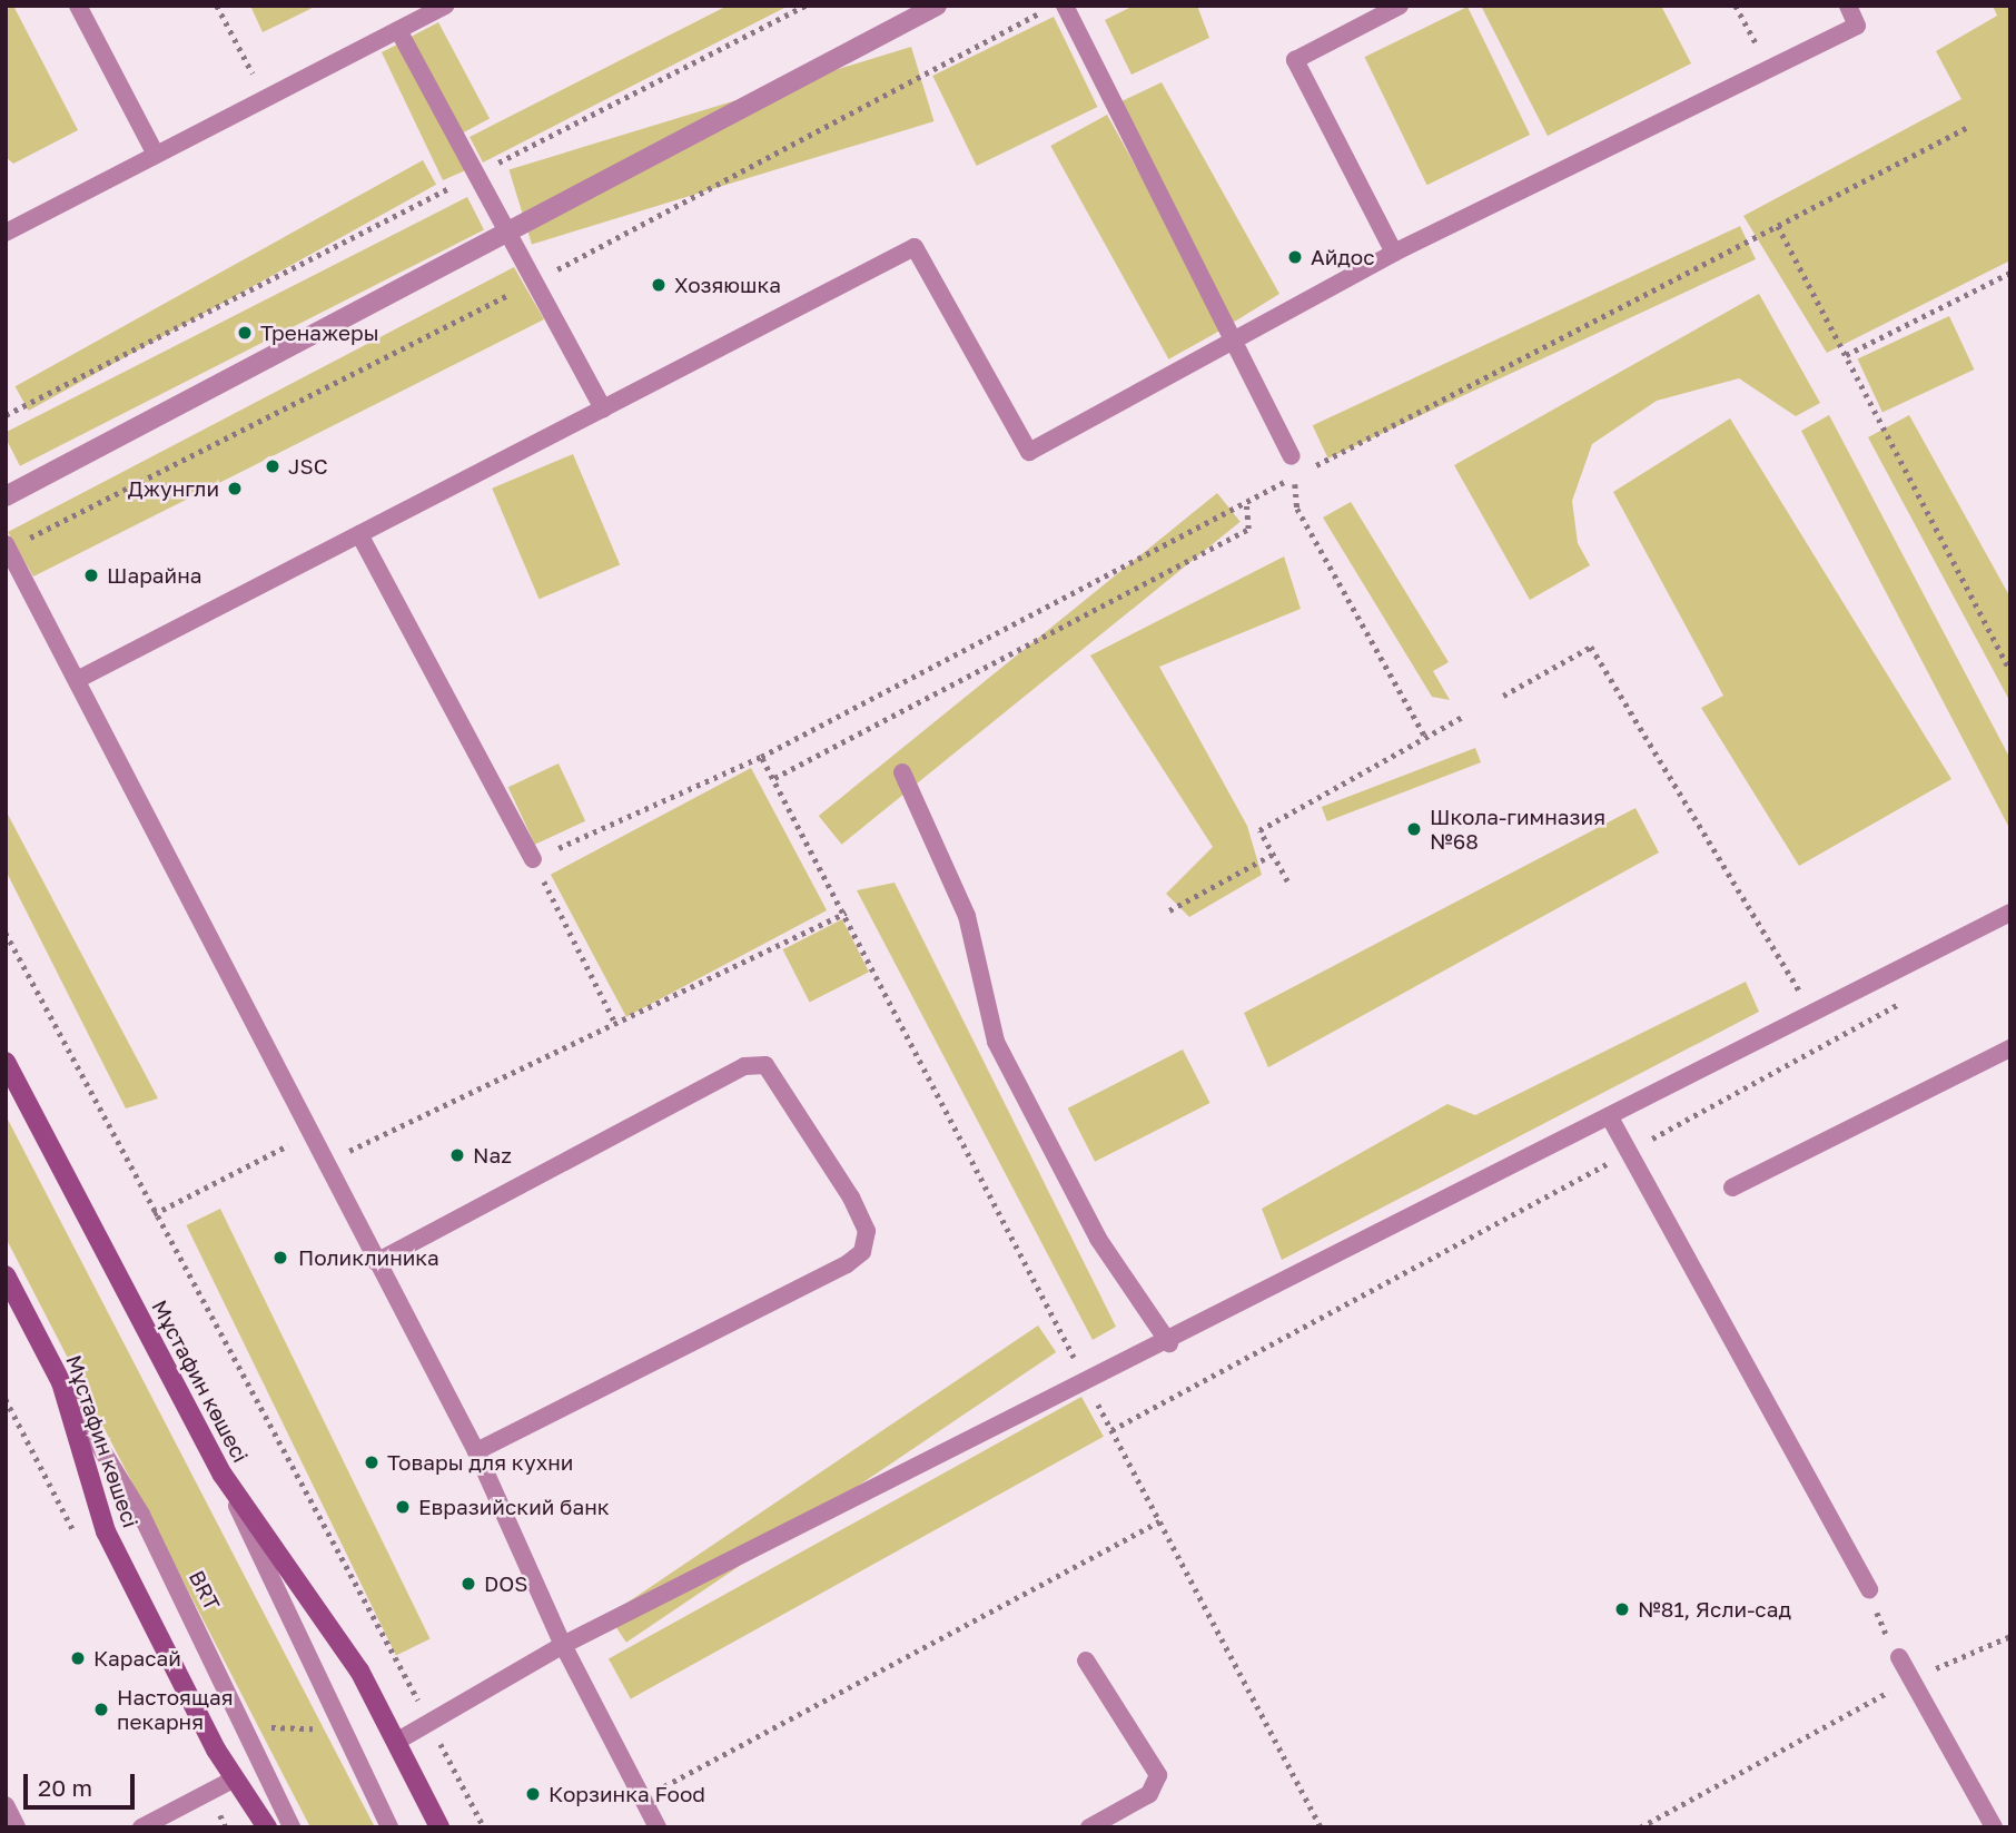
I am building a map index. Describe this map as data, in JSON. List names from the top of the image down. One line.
{"streets":{"street":["Мұстафин көшесі","Мұcтафин көшесі"],"lane":["BRT"]},"crossings":[["Мұcтафин көшесі","BRT"]],"places":["Айдос","Хозяюшка","Тренажеры","JSC","Джунгли","Шарайна","Школа-гимназия №68","Naz","Поликлиника","Товары для кухни","Евразийский банк","DOS","№81, Ясли-сад","Карасай","Настоящая пекарня","Корзинка Food"],"scale_bar":"20 m"}
